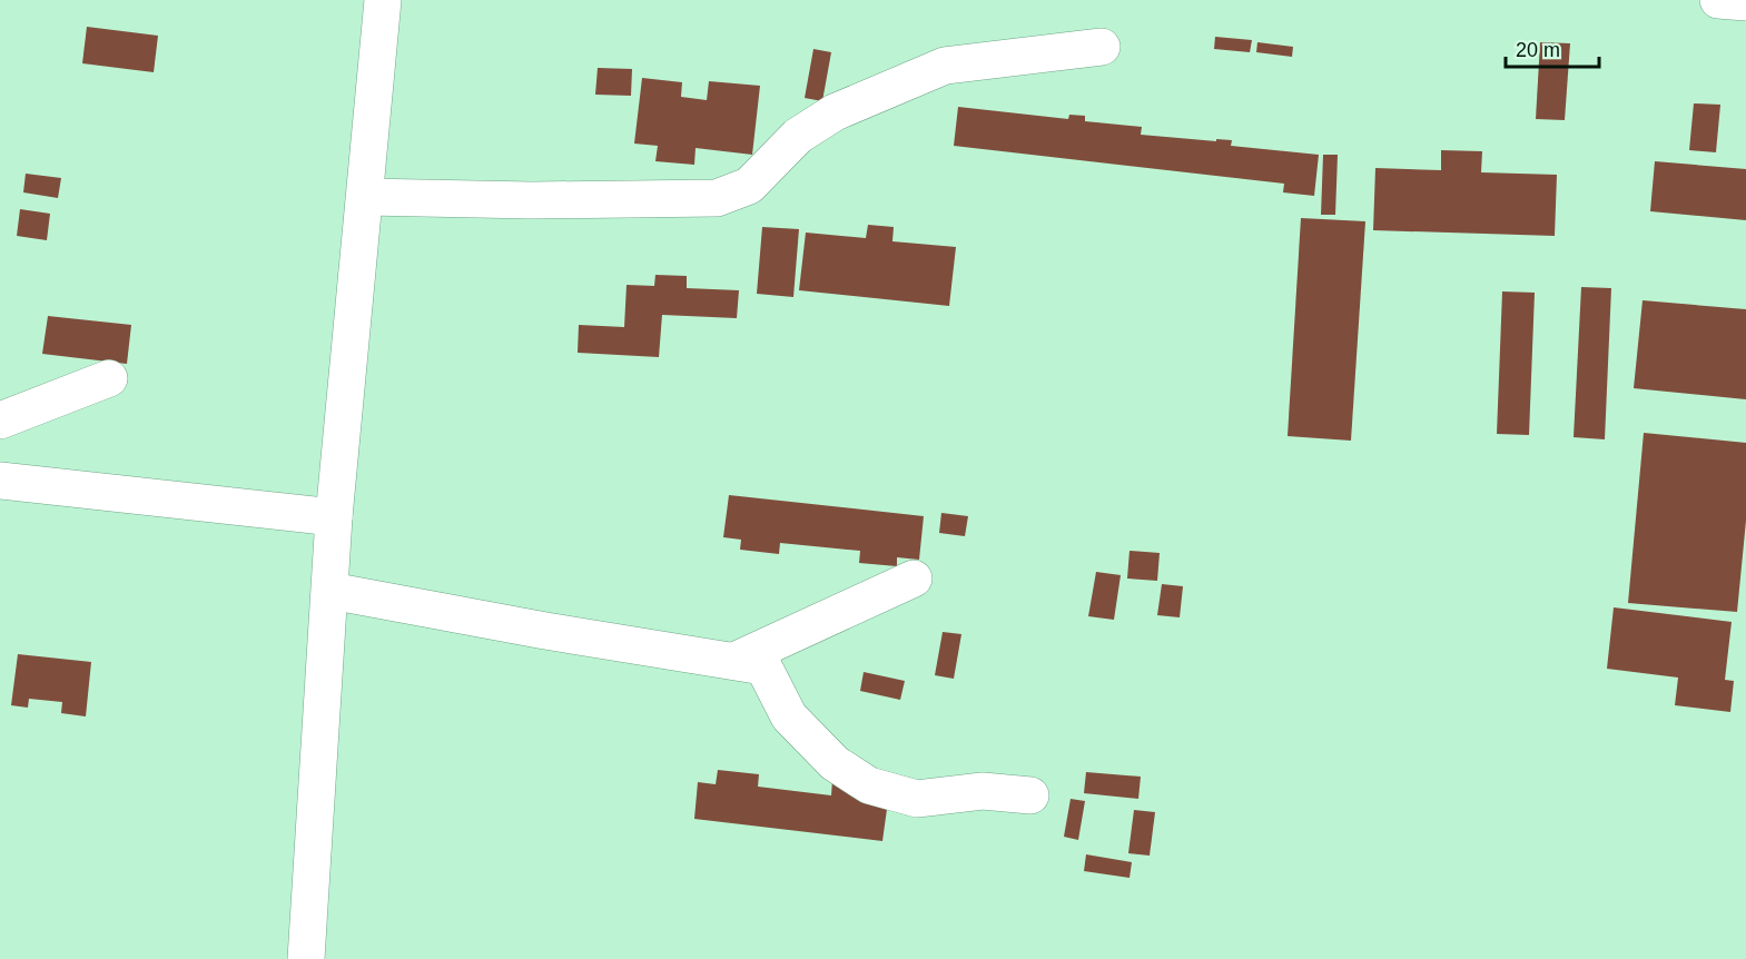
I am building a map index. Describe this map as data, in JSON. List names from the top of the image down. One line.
{"scale_bar":"20 m"}
